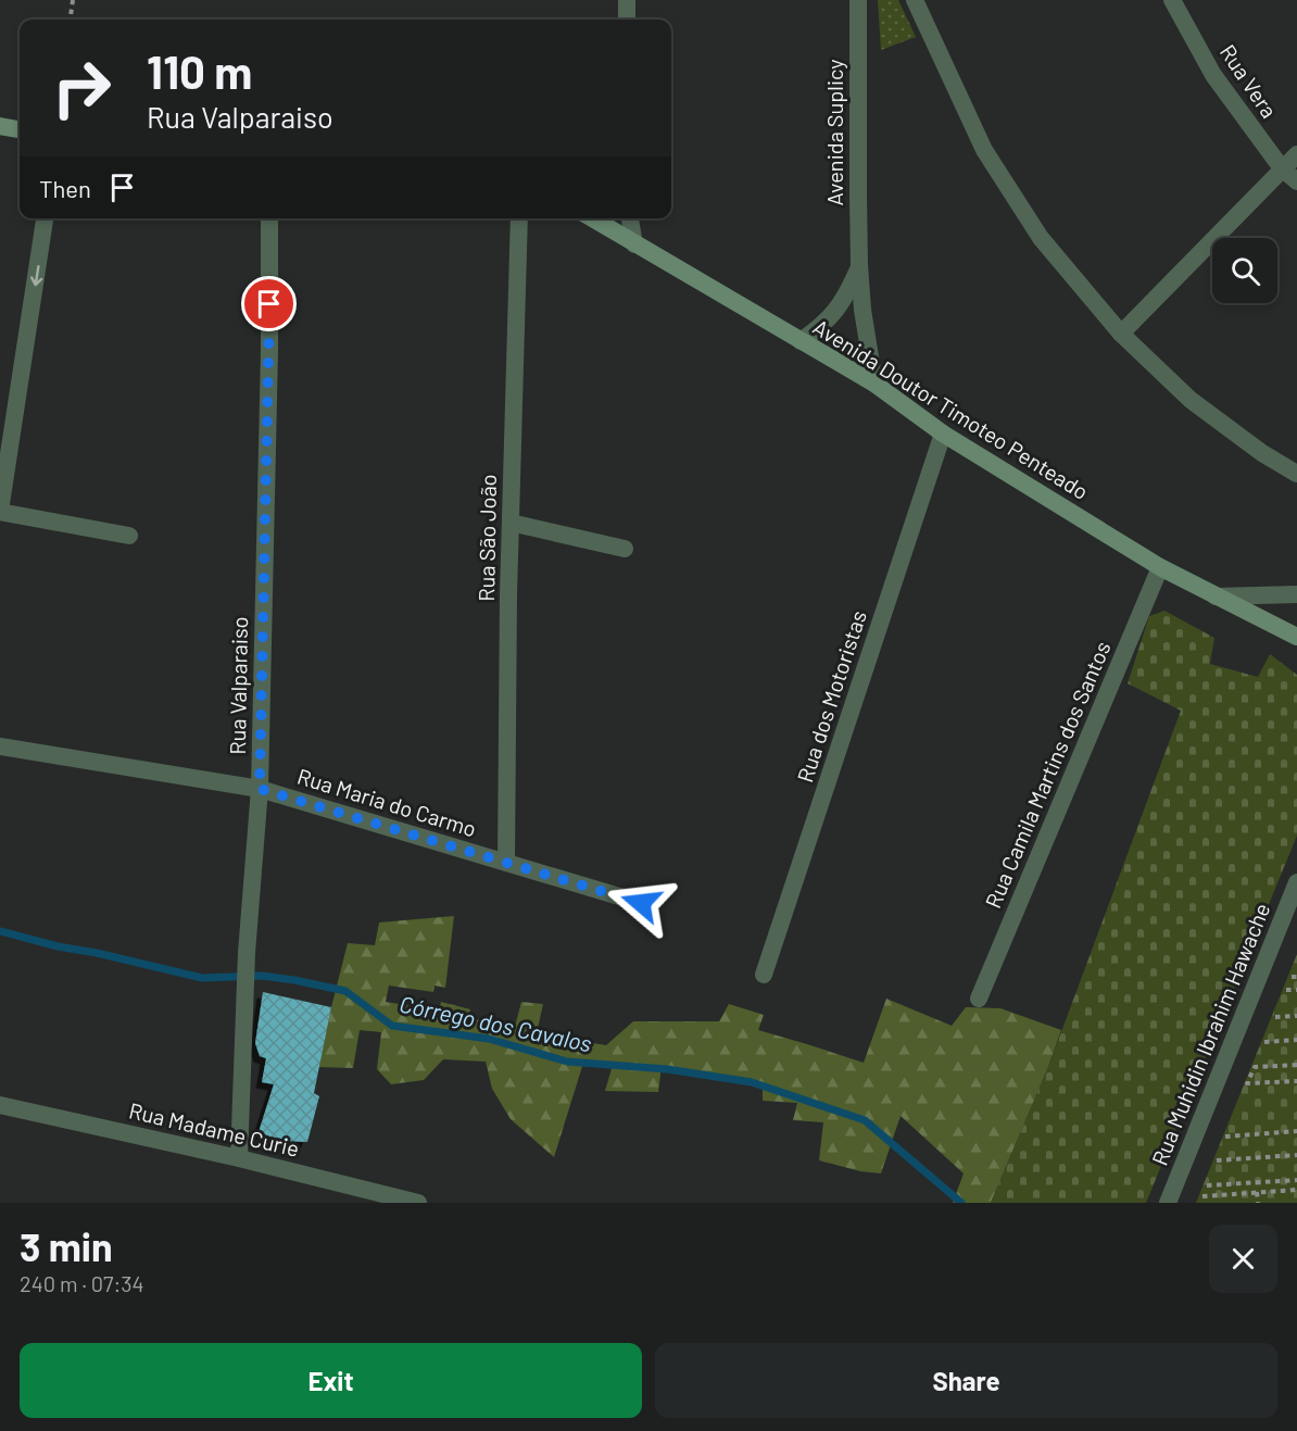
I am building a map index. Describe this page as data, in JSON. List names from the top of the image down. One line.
{"streets":{"main road":["Avenida Doutor Timoteo Penteado"],"street":["Rua Vera","Avenida Suplicy","Rua São João","Rua Valparaiso","Rua dos Motoristas","Rua Camila Martins dos Santos","Rua Maria do Carmo","Rua Muhidin Ibrahim Hawache","Rua Madame Curie"]},"crossings":[["Avenida Suplicy","Avenida Doutor Timoteo Penteado"],["Avenida Doutor Timoteo Penteado","Rua dos Motoristas"],["Avenida Doutor Timoteo Penteado","Rua Camila Martins dos Santos"],["Rua São João","Rua Maria do Carmo"],["Rua Valparaiso","Rua Maria do Carmo"],["Rua Valparaiso","Rua Madame Curie"]],"water":["Córrego dos Cavalos"],"page":{"turn":["110 m","Rua Valparaiso"],"then":"Then","heading":["3 min","240 m · 07:34"],"buttons":["Exit","Share"]}}
